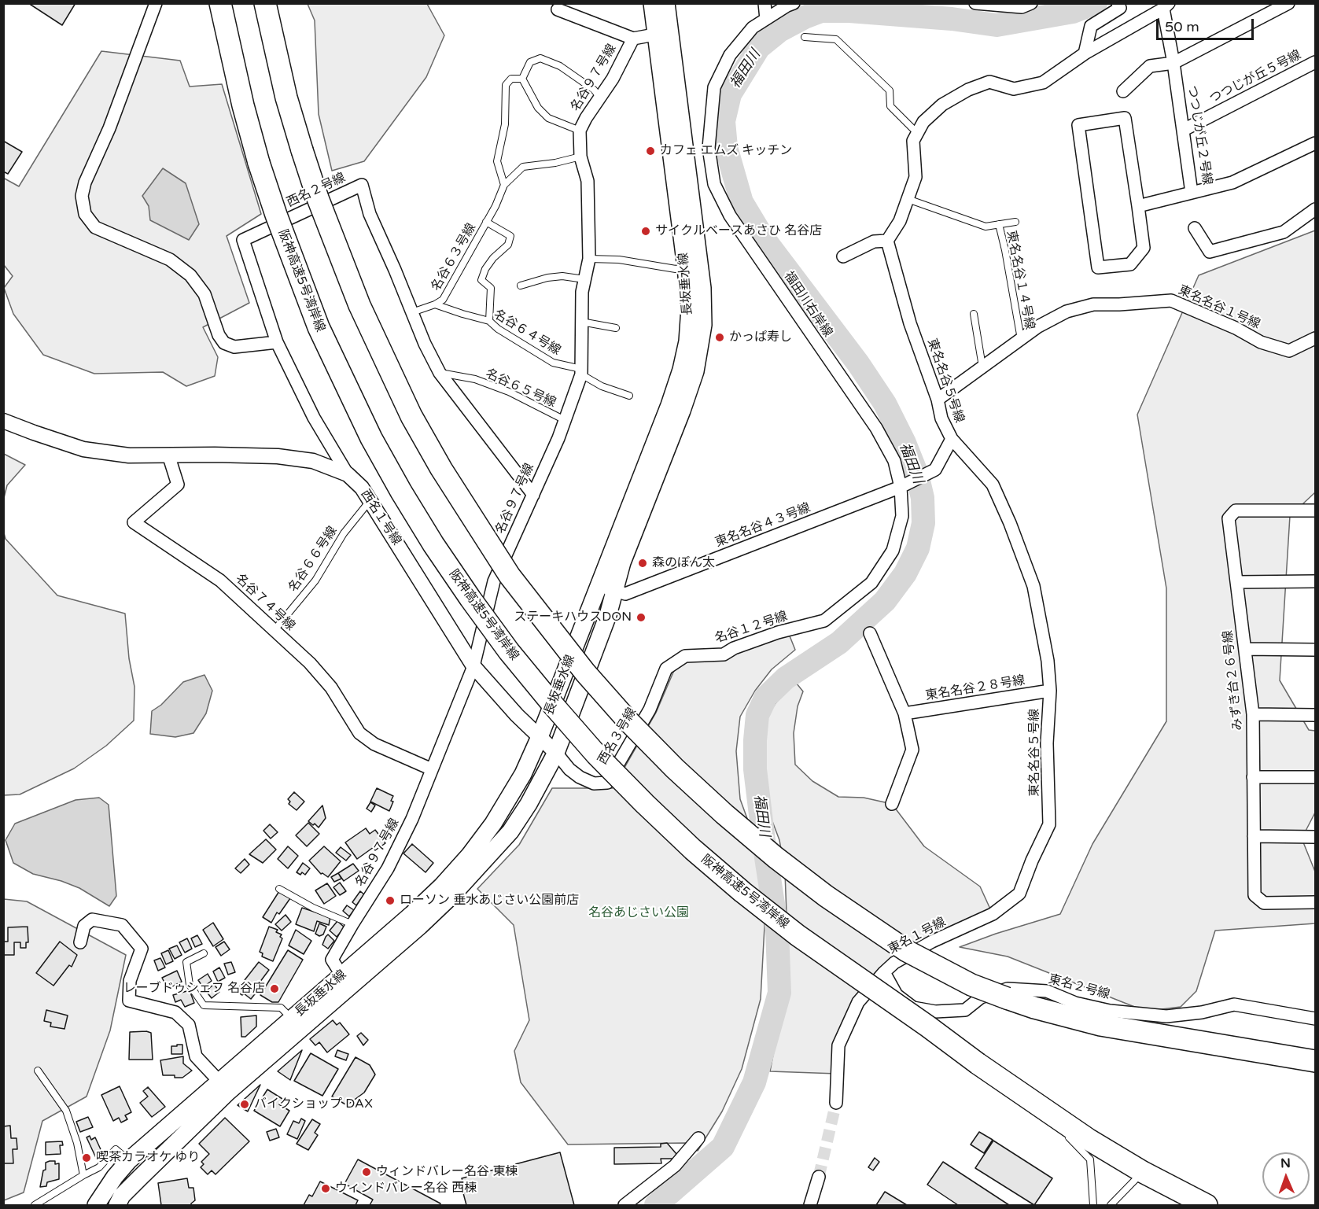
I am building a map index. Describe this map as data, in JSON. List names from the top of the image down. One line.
{"streets":{"highway":["阪神高速5号湾岸線"],"main road":["長坂垂水線"],"street":["つつじが丘５号線","名谷９７号線","つつじが丘２号線","西名２号線","福田川右岸線","東名名谷１号線","東名名谷５号線","西名１号線","東名名谷４３号線","名谷７４号線","名谷１２号線","みずき台２６号線","東名名谷２８号線","西名３号線","東名１号線","東名２号線"],"lane":["名谷６３号線","東名名谷１４号線","名谷６４号線","名谷６５号線","名谷６６号線"]},"crossings":[["つつじが丘５号線","つつじが丘２号線"],["名谷９７号線","西名２号線"],["名谷９７号線","長坂垂水線"],["名谷９７号線","名谷６４号線"],["名谷９７号線","名谷６５号線"],["名谷９７号線","西名１号線"],["名谷９７号線","名谷７４号線"],["西名２号線","名谷６３号線"],["西名２号線","名谷６５号線"],["西名２号線","西名１号線"],["名谷６３号線","名谷６４号線"],["東名名谷１４号線","東名名谷１号線"],["長坂垂水線","西名１号線"],["長坂垂水線","東名名谷４３号線"],["長坂垂水線","西名３号線"],["福田川右岸線","東名名谷４３号線"],["福田川右岸線","名谷１２号線"],["東名名谷１号線","東名名谷５号線"],["東名名谷５号線","東名名谷４３号線"],["東名名谷５号線","東名名谷２８号線"],["東名名谷５号線","東名１号線"],["西名１号線","名谷６６号線"],["西名１号線","名谷７４号線"],["西名１号線","西名３号線"],["名谷６６号線","名谷７４号線"],["名谷１２号線","西名３号線"],["東名１号線","東名２号線"]],"water":["福田川"],"parks":["名谷あじさい公園"],"places":["カフェ エムズ キッチン","サイクルベースあさひ 名谷店","かっぱ寿し","森のぽん太","ステーキハウスDON","ローソン 垂水あじさい公園前店","レーブドゥシェフ 名谷店","バイクショップ DAX","喫茶カラオケ ゆり","ウィンドバレー名谷 東棟","ウィンドバレー名谷 西棟"],"scale_bar":"50 m","north":"top"}
